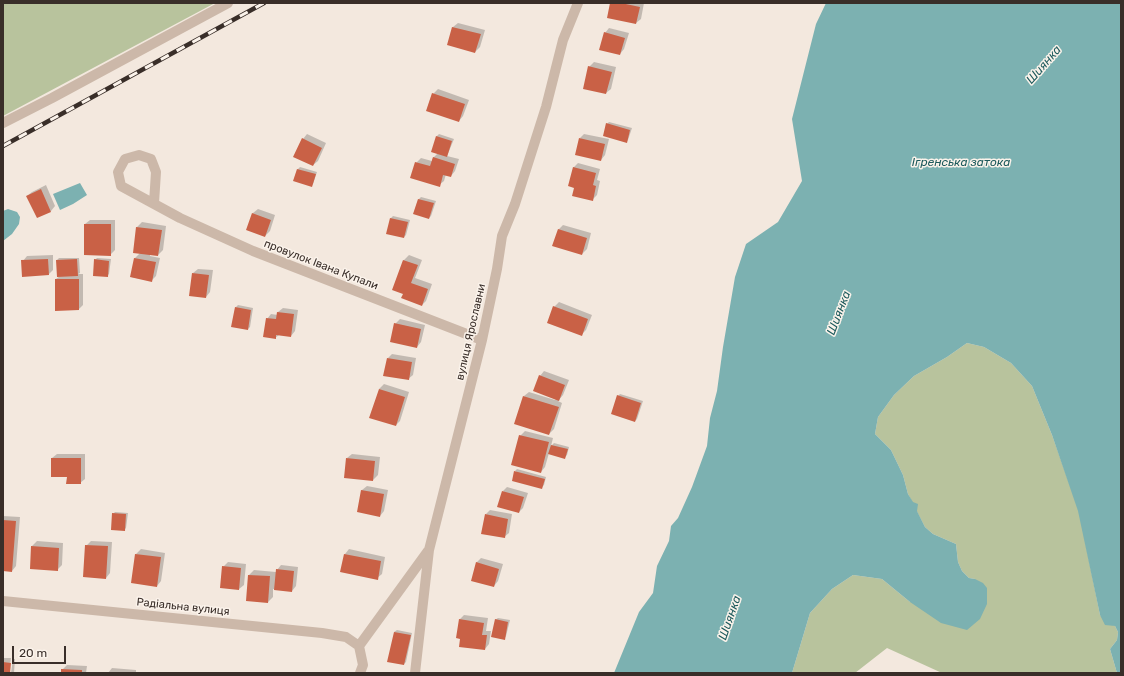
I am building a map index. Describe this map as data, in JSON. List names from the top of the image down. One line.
{"streets":{"street":["провулок Івана Купали","вулиця Ярославни","Радіальна вулиця"]},"crossings":[["провулок Івана Купали","вулиця Ярославни"]],"water":["Шиянка","Ігренська затока"],"scale_bar":"20 m"}
